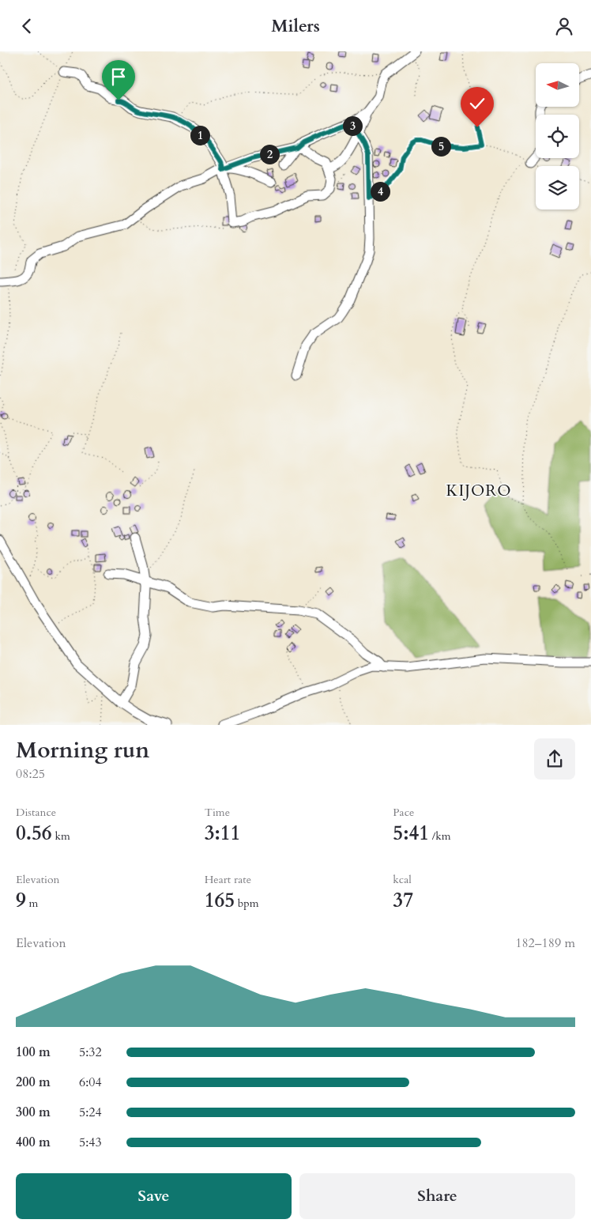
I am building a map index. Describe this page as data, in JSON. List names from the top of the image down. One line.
{"districts":["KIJORO"],"north":"left","page":{"header":"Milers","pins":["3","1","5","2","4"],"heading":["Morning run","08:25"],"stats":[["Distance","0.56 km"],["Time","3:11"],["Pace","5:41 /km"],["Elevation","9 m"],["Heart rate","165 bpm"],["kcal","37"]],"chart":["Elevation","182–189 m"],"list":[{"name":"100 m","note":"5:32"},{"name":"200 m","note":"6:04"},{"name":"300 m","note":"5:24"},{"name":"400 m","note":"5:43"}],"buttons":["Save","Share"]}}
